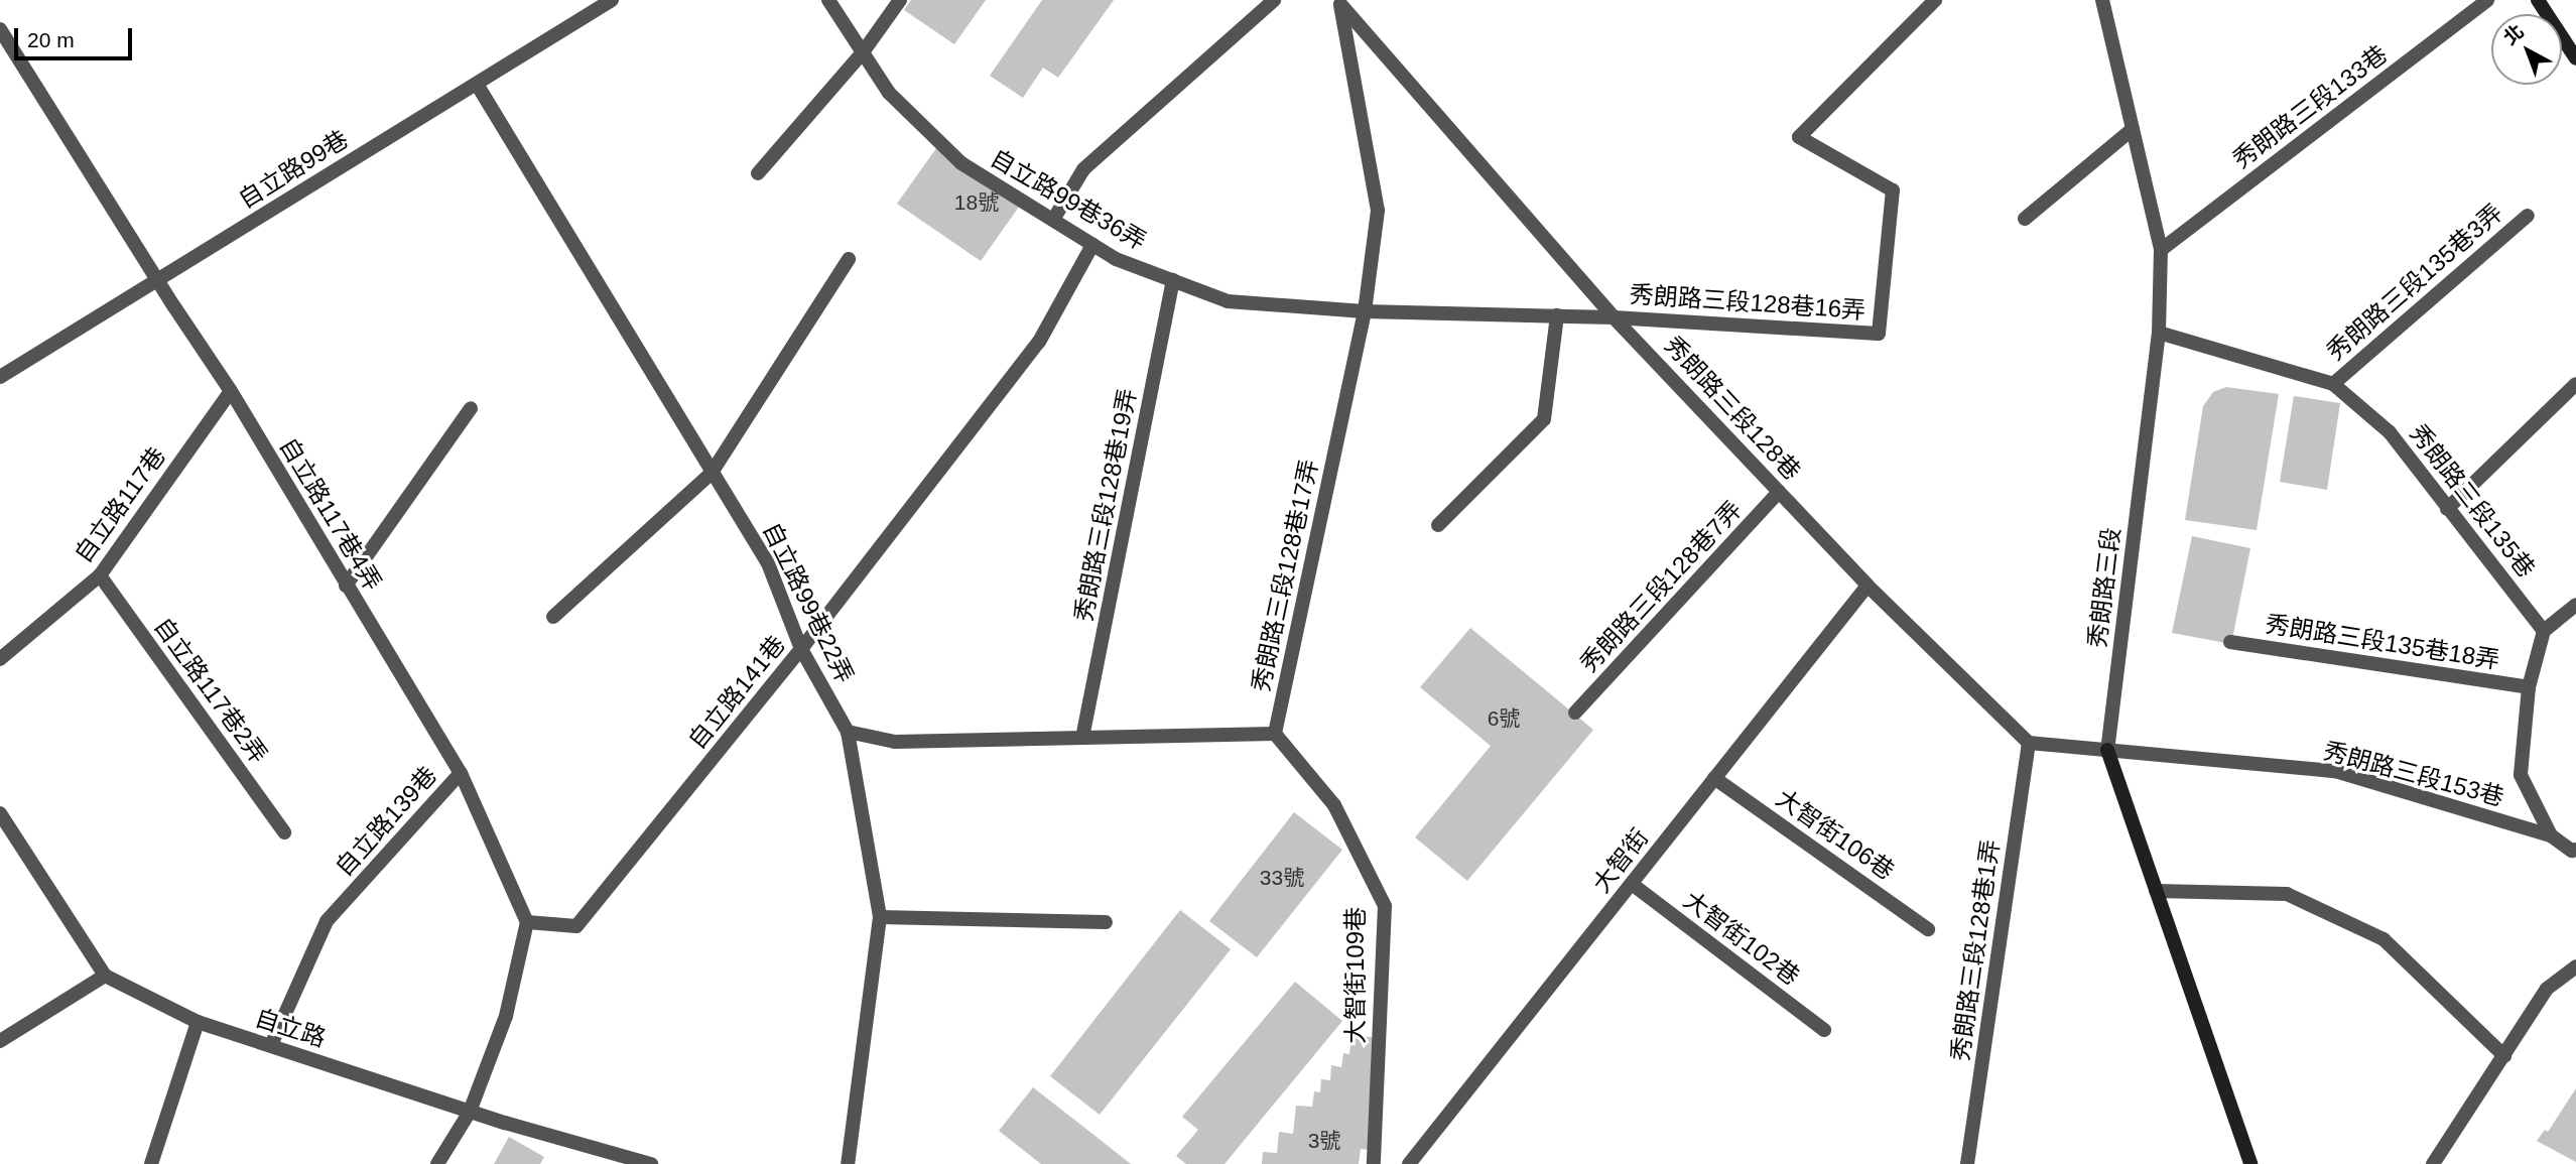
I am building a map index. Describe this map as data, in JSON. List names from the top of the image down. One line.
{"streets":{"street":["秀朗路三段133巷","自立路99巷","自立路99巷36弄","秀朗路三段135巷3弄","秀朗路三段128巷16弄","秀朗路三段128巷","秀朗路三段135巷","自立路117巷","秀朗路三段128巷19弄","自立路117巷4弄","秀朗路三段128巷17弄","秀朗路三段128巷7弄","秀朗路三段","自立路99巷22弄","秀朗路三段135巷18弄","自立路117巷2弄","自立路141巷","秀朗路三段153巷","自立路139巷","大智街106巷","大智街","大智街102巷","秀朗路三段128巷1弄","大智街109巷","自立路"]},"crossings":[["秀朗路三段133巷","秀朗路三段"],["自立路99巷","自立路117巷4弄"],["自立路99巷","自立路99巷22弄"],["自立路99巷36弄","秀朗路三段128巷16弄"],["自立路99巷36弄","秀朗路三段128巷"],["自立路99巷36弄","秀朗路三段128巷19弄"],["自立路99巷36弄","秀朗路三段128巷17弄"],["自立路99巷36弄","自立路141巷"],["秀朗路三段135巷3弄","秀朗路三段135巷"],["秀朗路三段128巷16弄","秀朗路三段128巷"],["秀朗路三段128巷","秀朗路三段128巷17弄"],["秀朗路三段128巷","秀朗路三段128巷7弄"],["秀朗路三段128巷","大智街"],["秀朗路三段128巷","秀朗路三段128巷1弄"],["秀朗路三段135巷","秀朗路三段"],["自立路117巷","自立路117巷4弄"],["自立路117巷","自立路117巷2弄"],["自立路117巷4弄","自立路139巷"],["秀朗路三段128巷17弄","大智街109巷"],["秀朗路三段","秀朗路三段153巷"],["自立路99巷22弄","自立路141巷"],["自立路141巷","自立路139巷"],["自立路139巷","自立路"],["大智街106巷","大智街"],["大智街","大智街102巷"]],"house_numbers":["18號","6號","33號","3號"],"scale_bar":"20 m","north":"top left"}
